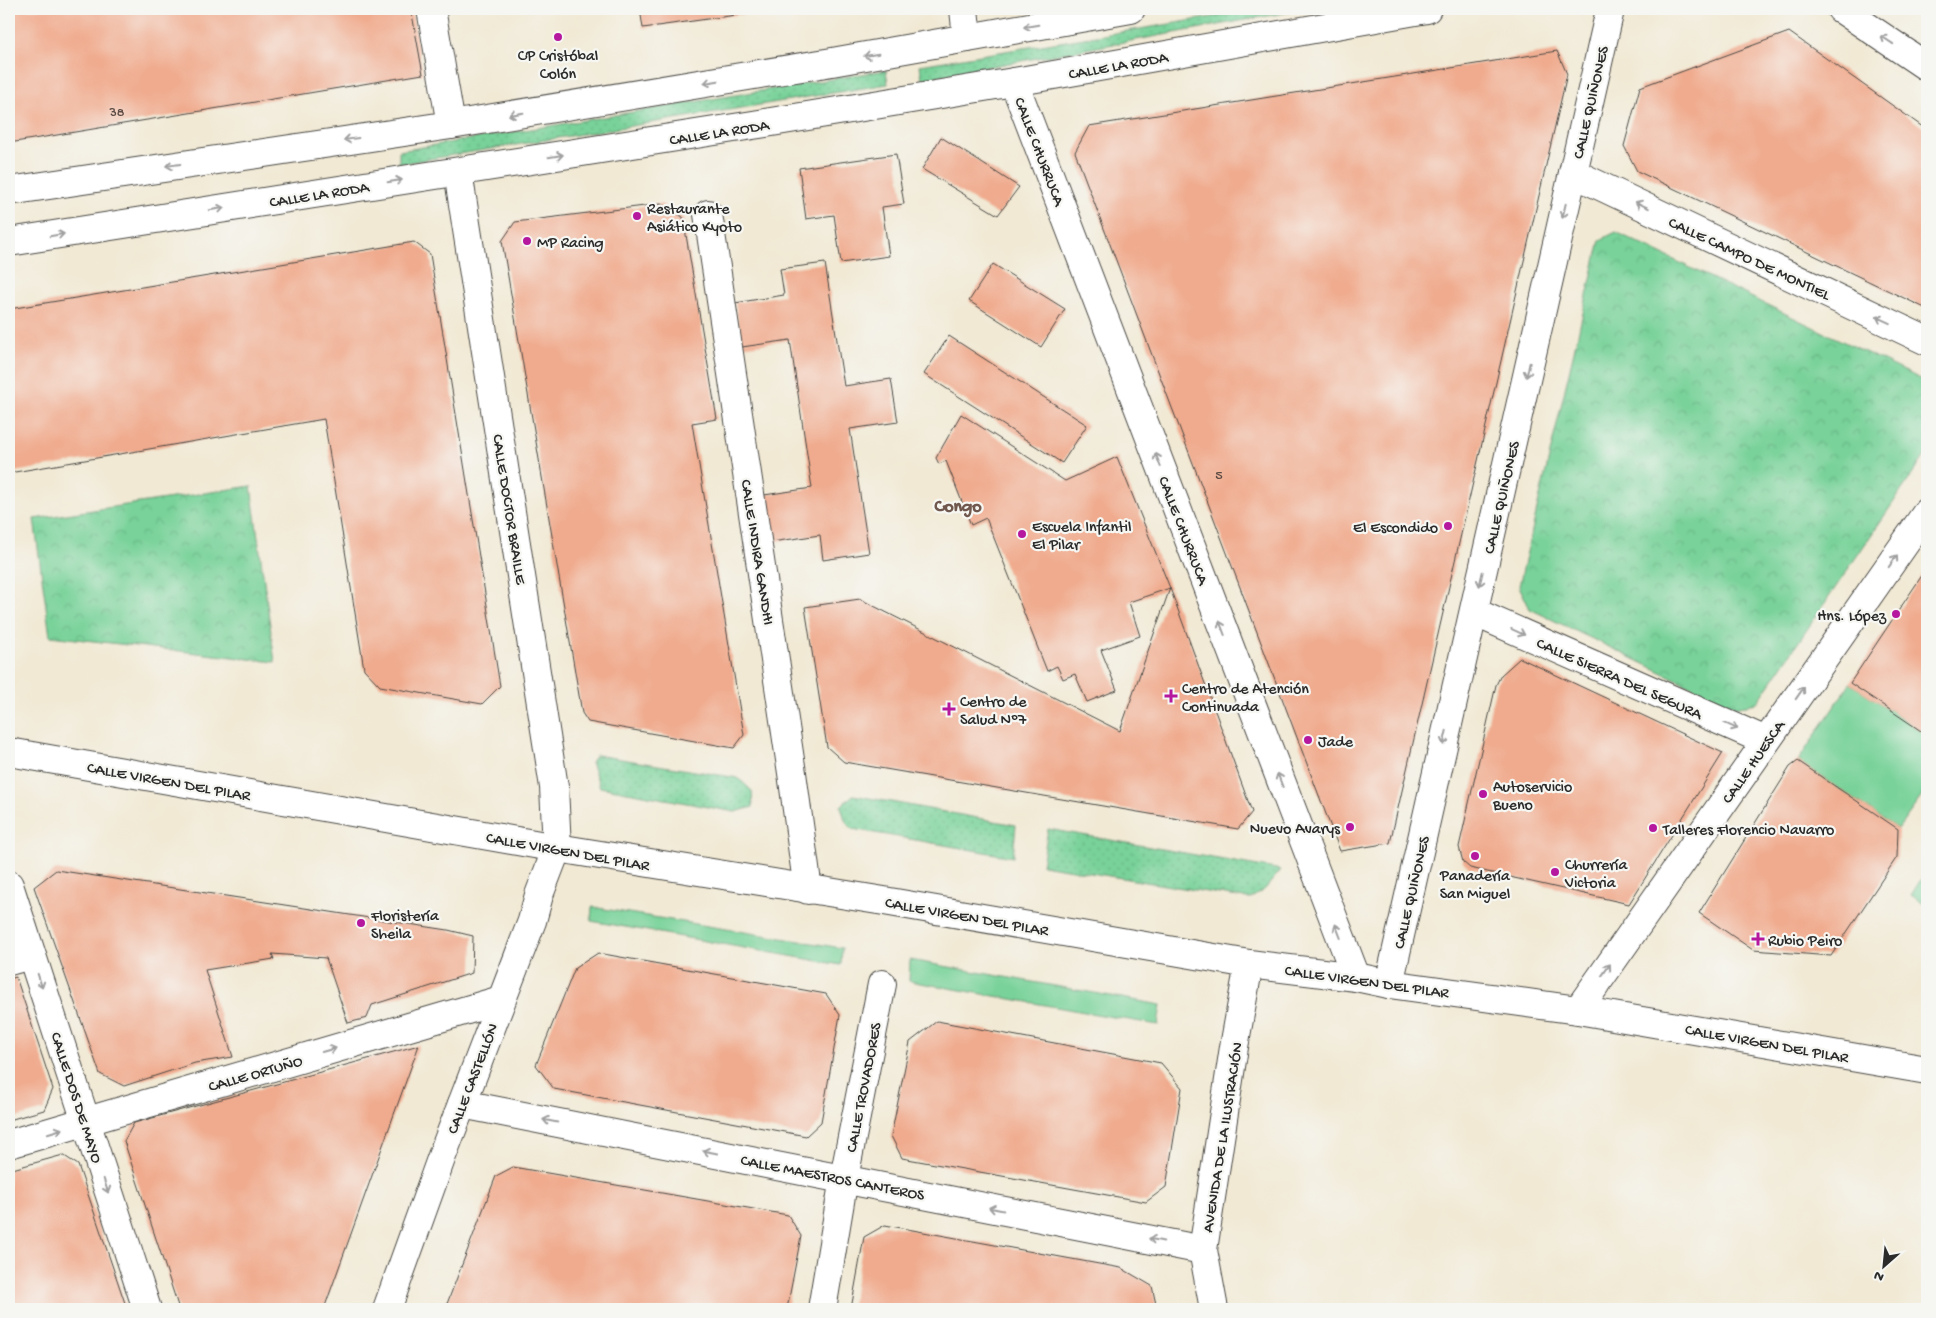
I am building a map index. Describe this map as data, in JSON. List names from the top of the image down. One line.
{"streets":{"street":["CALLE LA RODA","CALLE QUIÑONES","CALLE CHURRUCA","CALLE CAMPO DE MONTIEL","CALLE DOCTOR BRAILLE","CALLE INDIRA GANDHI","CALLE SIERRA DEL SEGURA","CALLE HUESCA","CALLE VIRGEN DEL PILAR","CALLE ORTUÑO","CALLE CASTELLÓN","CALLE TROVADORES","CALLE DOS DE MAYO","AVENIDA DE LA ILUSTRACIÓN","CALLE MAESTROS CANTEROS"]},"crossings":[["CALLE LA RODA","CALLE CHURRUCA"],["CALLE LA RODA","CALLE DOCTOR BRAILLE"],["CALLE QUIÑONES","CALLE CAMPO DE MONTIEL"],["CALLE QUIÑONES","CALLE SIERRA DEL SEGURA"],["CALLE QUIÑONES","CALLE VIRGEN DEL PILAR"],["CALLE CHURRUCA","CALLE VIRGEN DEL PILAR"],["CALLE DOCTOR BRAILLE","CALLE VIRGEN DEL PILAR"],["CALLE DOCTOR BRAILLE","CALLE CASTELLÓN"],["CALLE INDIRA GANDHI","CALLE VIRGEN DEL PILAR"],["CALLE SIERRA DEL SEGURA","CALLE HUESCA"],["CALLE HUESCA","CALLE VIRGEN DEL PILAR"],["CALLE VIRGEN DEL PILAR","CALLE CASTELLÓN"],["CALLE VIRGEN DEL PILAR","AVENIDA DE LA ILUSTRACIÓN"],["CALLE ORTUÑO","CALLE CASTELLÓN"],["CALLE ORTUÑO","CALLE DOS DE MAYO"],["CALLE CASTELLÓN","CALLE MAESTROS CANTEROS"],["CALLE TROVADORES","CALLE MAESTROS CANTEROS"],["AVENIDA DE LA ILUSTRACIÓN","CALLE MAESTROS CANTEROS"]],"one_way":["CALLE QUIÑONES","CALLE CHURRUCA","CALLE CAMPO DE MONTIEL","CALLE SIERRA DEL SEGURA","CALLE HUESCA","CALLE ORTUÑO","CALLE DOS DE MAYO","CALLE MAESTROS CANTEROS"],"districts":["Congo"],"places":{"other":["CP Cristóbal Colón","Restaurante Asiático Kyoto","MP Racing","El Escondido","Escuela Infantil El Pilar","Hns. López","Jade","Autoservicio Bueno","Nuevo Avarys","Talleres Florencio Navarro","Panadería San Miguel","Churrería Victoria","Floristería Sheila"],"health":["Centro de Atención Continuada","Centro de Salud Nº7","Rubio Peiro"]},"house_numbers":["38","5"],"north":"bottom left"}
